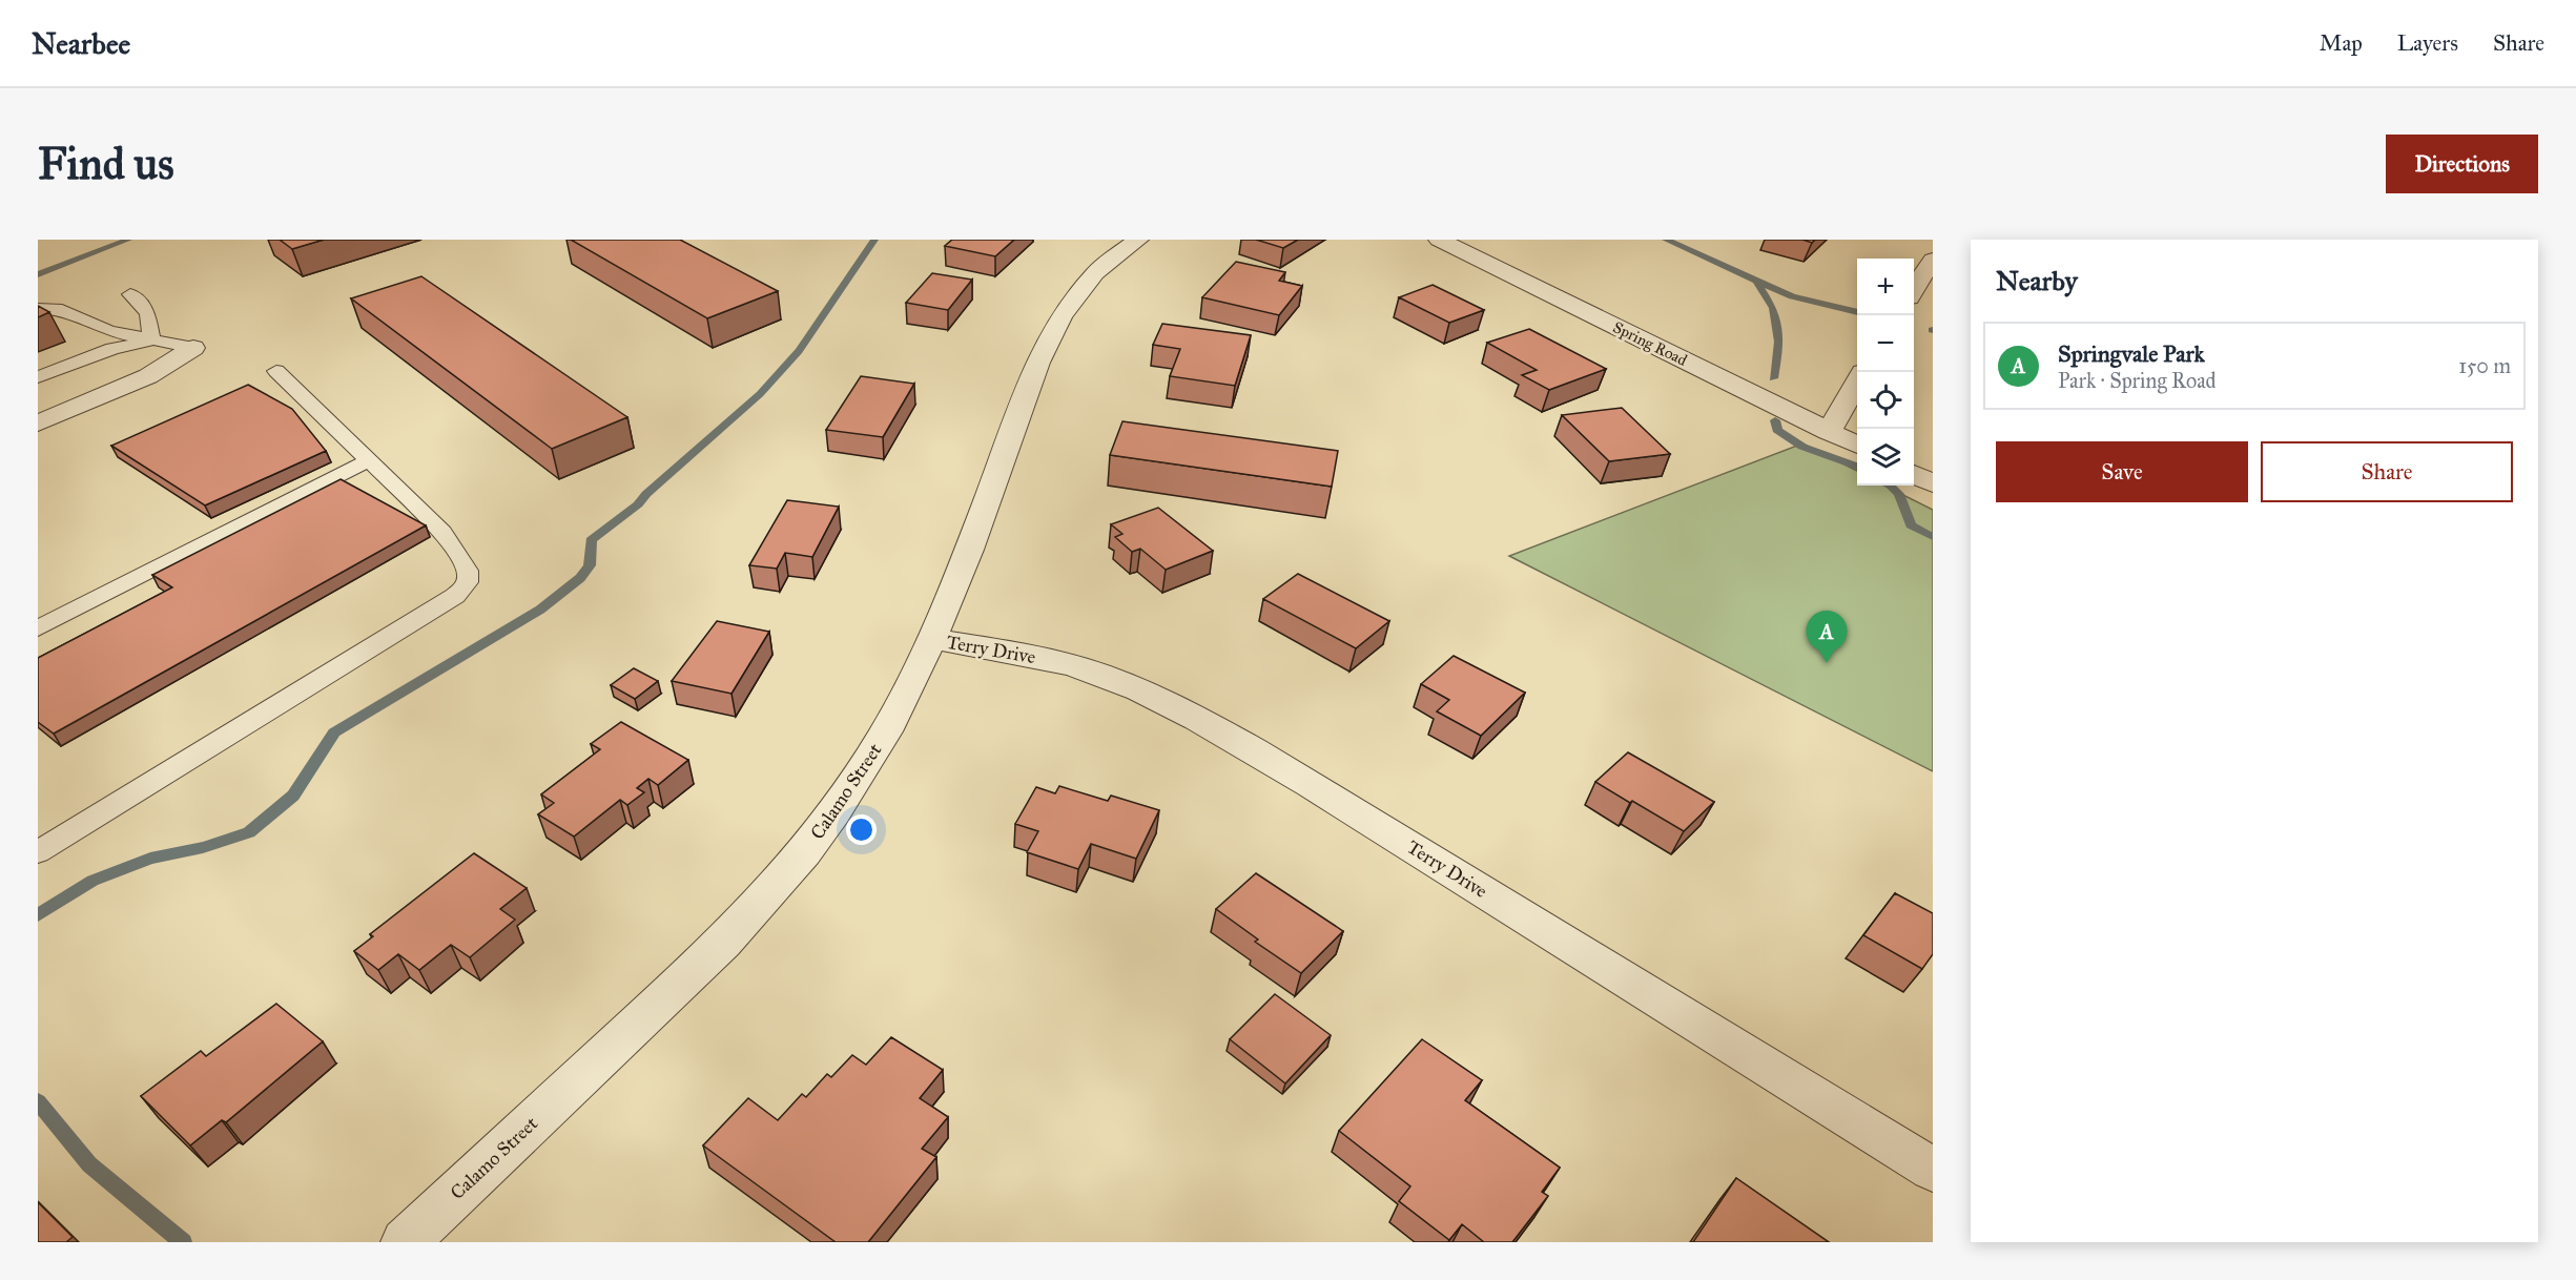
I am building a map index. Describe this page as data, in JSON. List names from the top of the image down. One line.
{"streets":{"street":["Spring Road","Terry Drive","Calamo Street"]},"crossings":[["Terry Drive","Calamo Street"]],"page":{"header":"Nearbee","nav":["Map","Layers","Share"],"buttons":["Directions",["Save","Share"]],"title":"Find us","heading":"Nearby","map_buttons":["+","−"],"list":[{"mark":"A","name":"Springvale Park","note":"Park · Spring Road","value":"150 m"}],"pins":"A"}}
